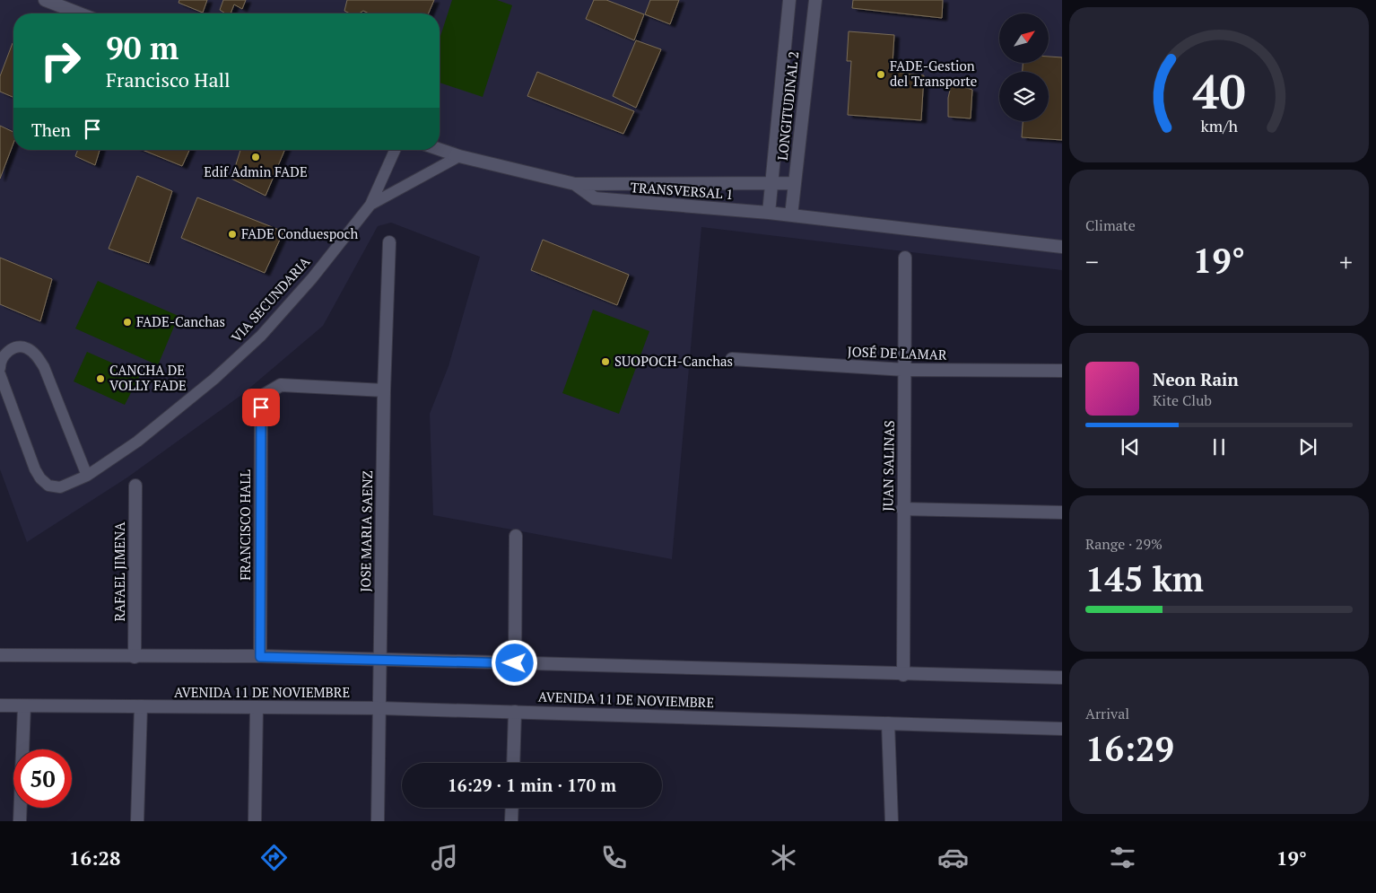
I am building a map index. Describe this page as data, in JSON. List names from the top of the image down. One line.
{"streets":{"street":["LONGITUDINAL 2","TRANSVERSAL 1","JOSÉ DE LAMAR","JUAN SALINAS","FRANCISCO HALL","JOSE MARIA SAENZ","RAFAEL JIMENA","AVENIDA 11 DE NOVIEMBRE"],"lane":["VIA SECUNDARIA"]},"crossings":[["LONGITUDINAL 2","TRANSVERSAL 1"],["JOSÉ DE LAMAR","JUAN SALINAS"],["FRANCISCO HALL","JOSE MARIA SAENZ"],["JOSE MARIA SAENZ","AVENIDA 11 DE NOVIEMBRE"]],"places":["FADE-Gestion del Transporte","Edif Admin FADE","FADE Conduespoch","FADE-Canchas","SUOPOCH-Canchas","CANCHA DE VOLLY FADE"],"north":"top right","page":{"turn":["90 m","Francisco Hall"],"then":"Then","tile":["Climate",["Range · 29%","145 km"],["Arrival","16:29"]],"heat":["−","19°","+"],"song":["Neon Rain","Kite Club"],"limit":"50","trip":"16:29 · 1 min · 170 m","tabs":["16:28","19°"],"gauge":["40","km/h"]}}
